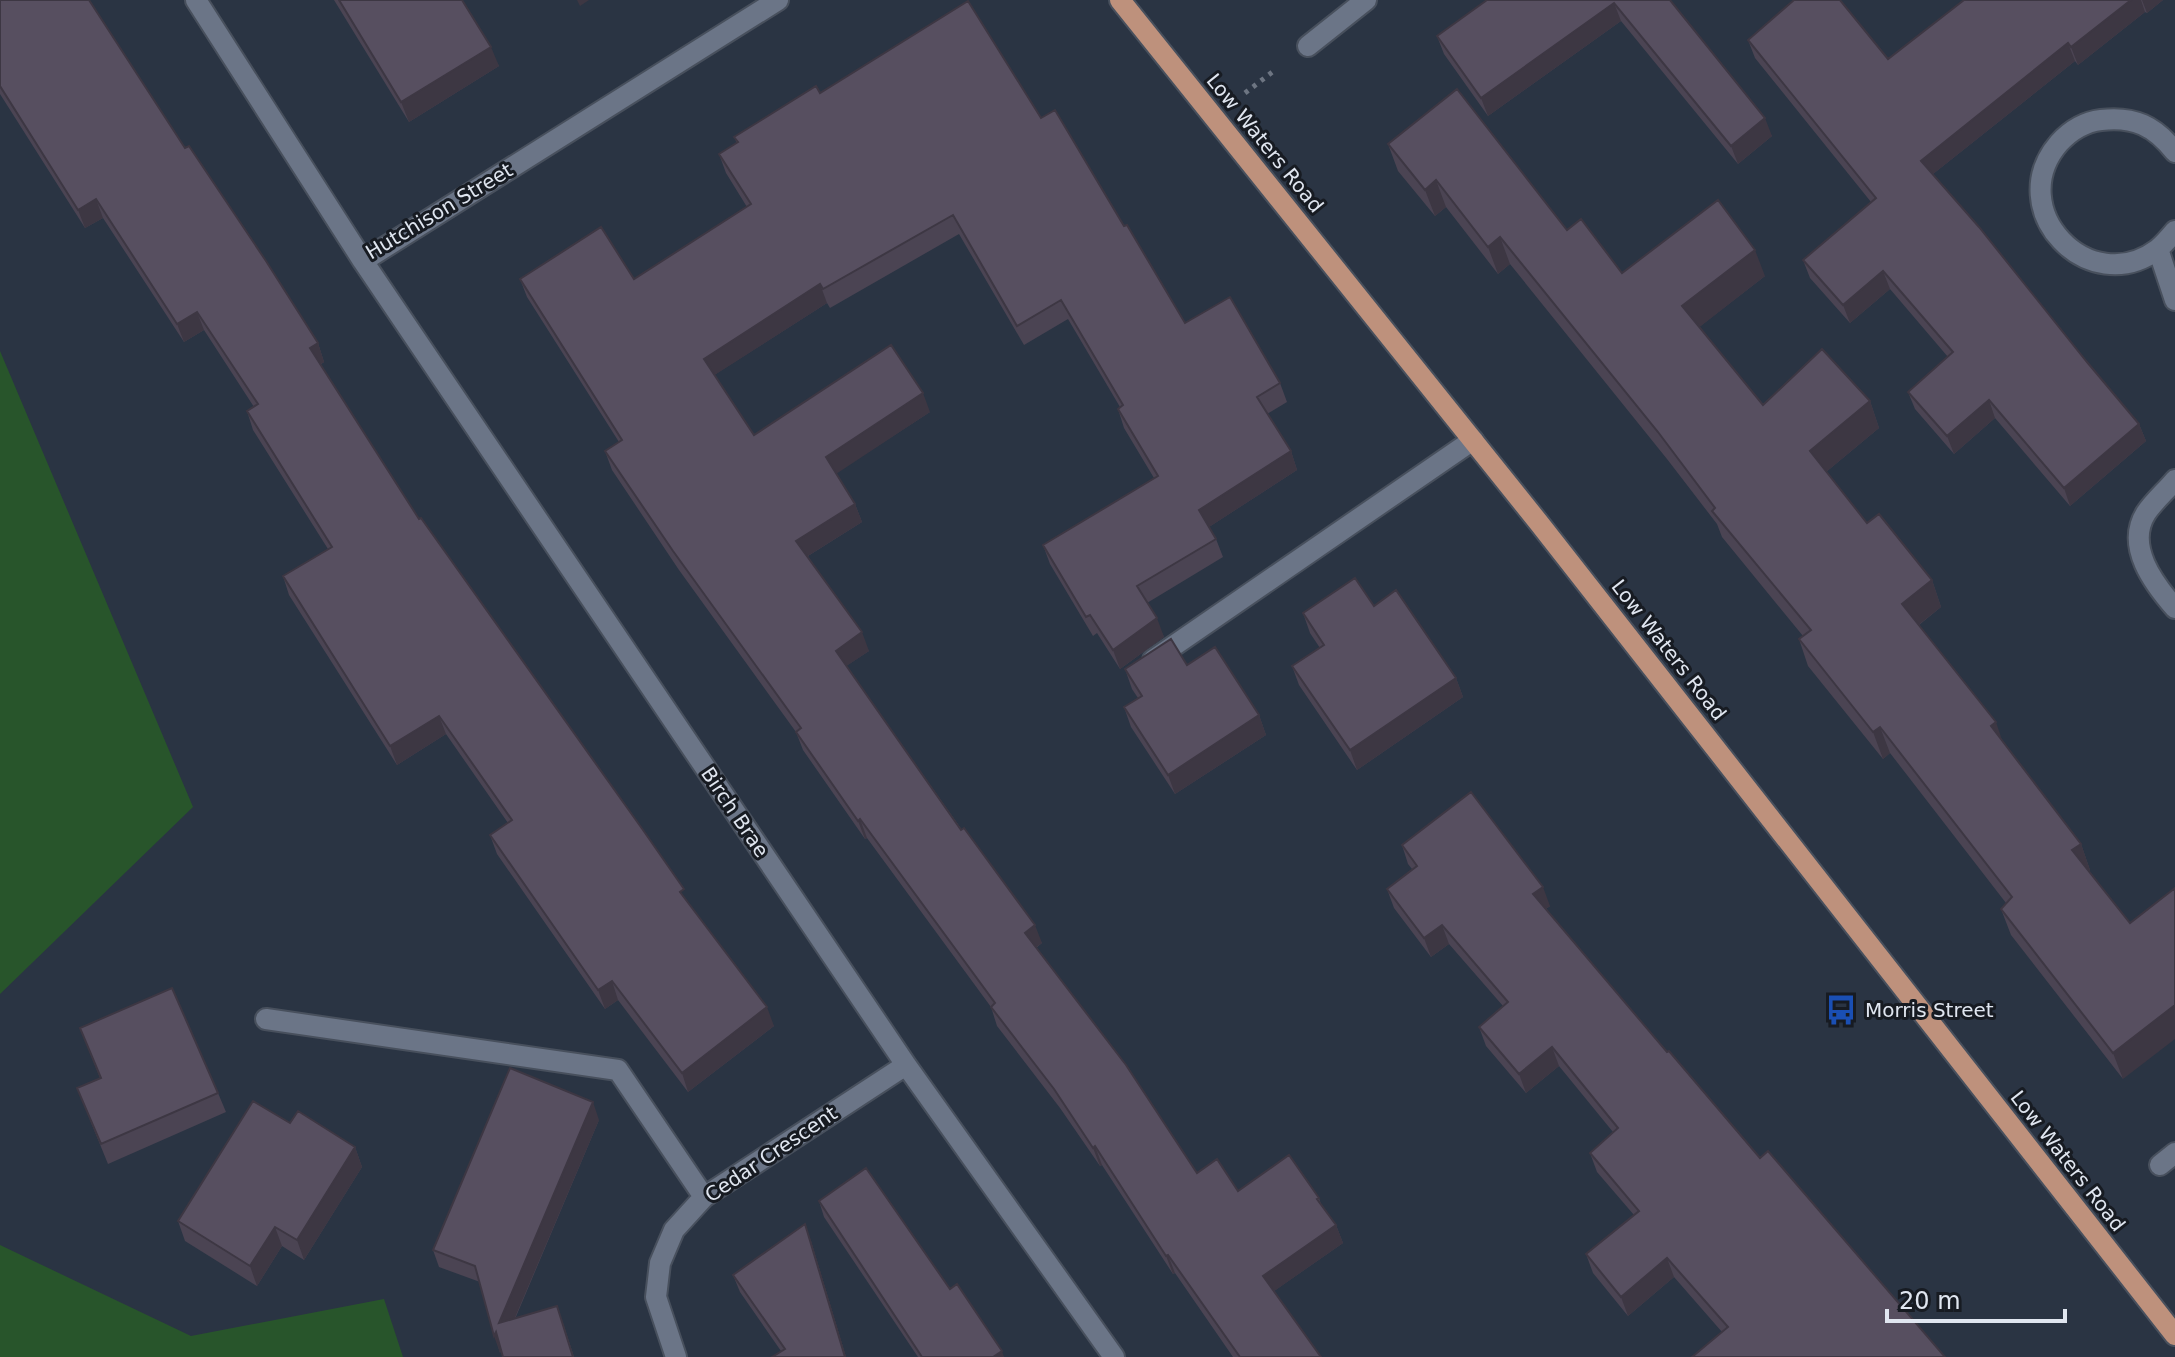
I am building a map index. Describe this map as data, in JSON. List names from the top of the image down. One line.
{"streets":{"main road":["Low Waters Road"],"street":["Hutchison Street","Birch Brae","Cedar Crescent"]},"crossings":[["Hutchison Street","Birch Brae"],["Birch Brae","Cedar Crescent"]],"places":{"bus stop":["Morris Street"]},"scale_bar":"20 m"}
